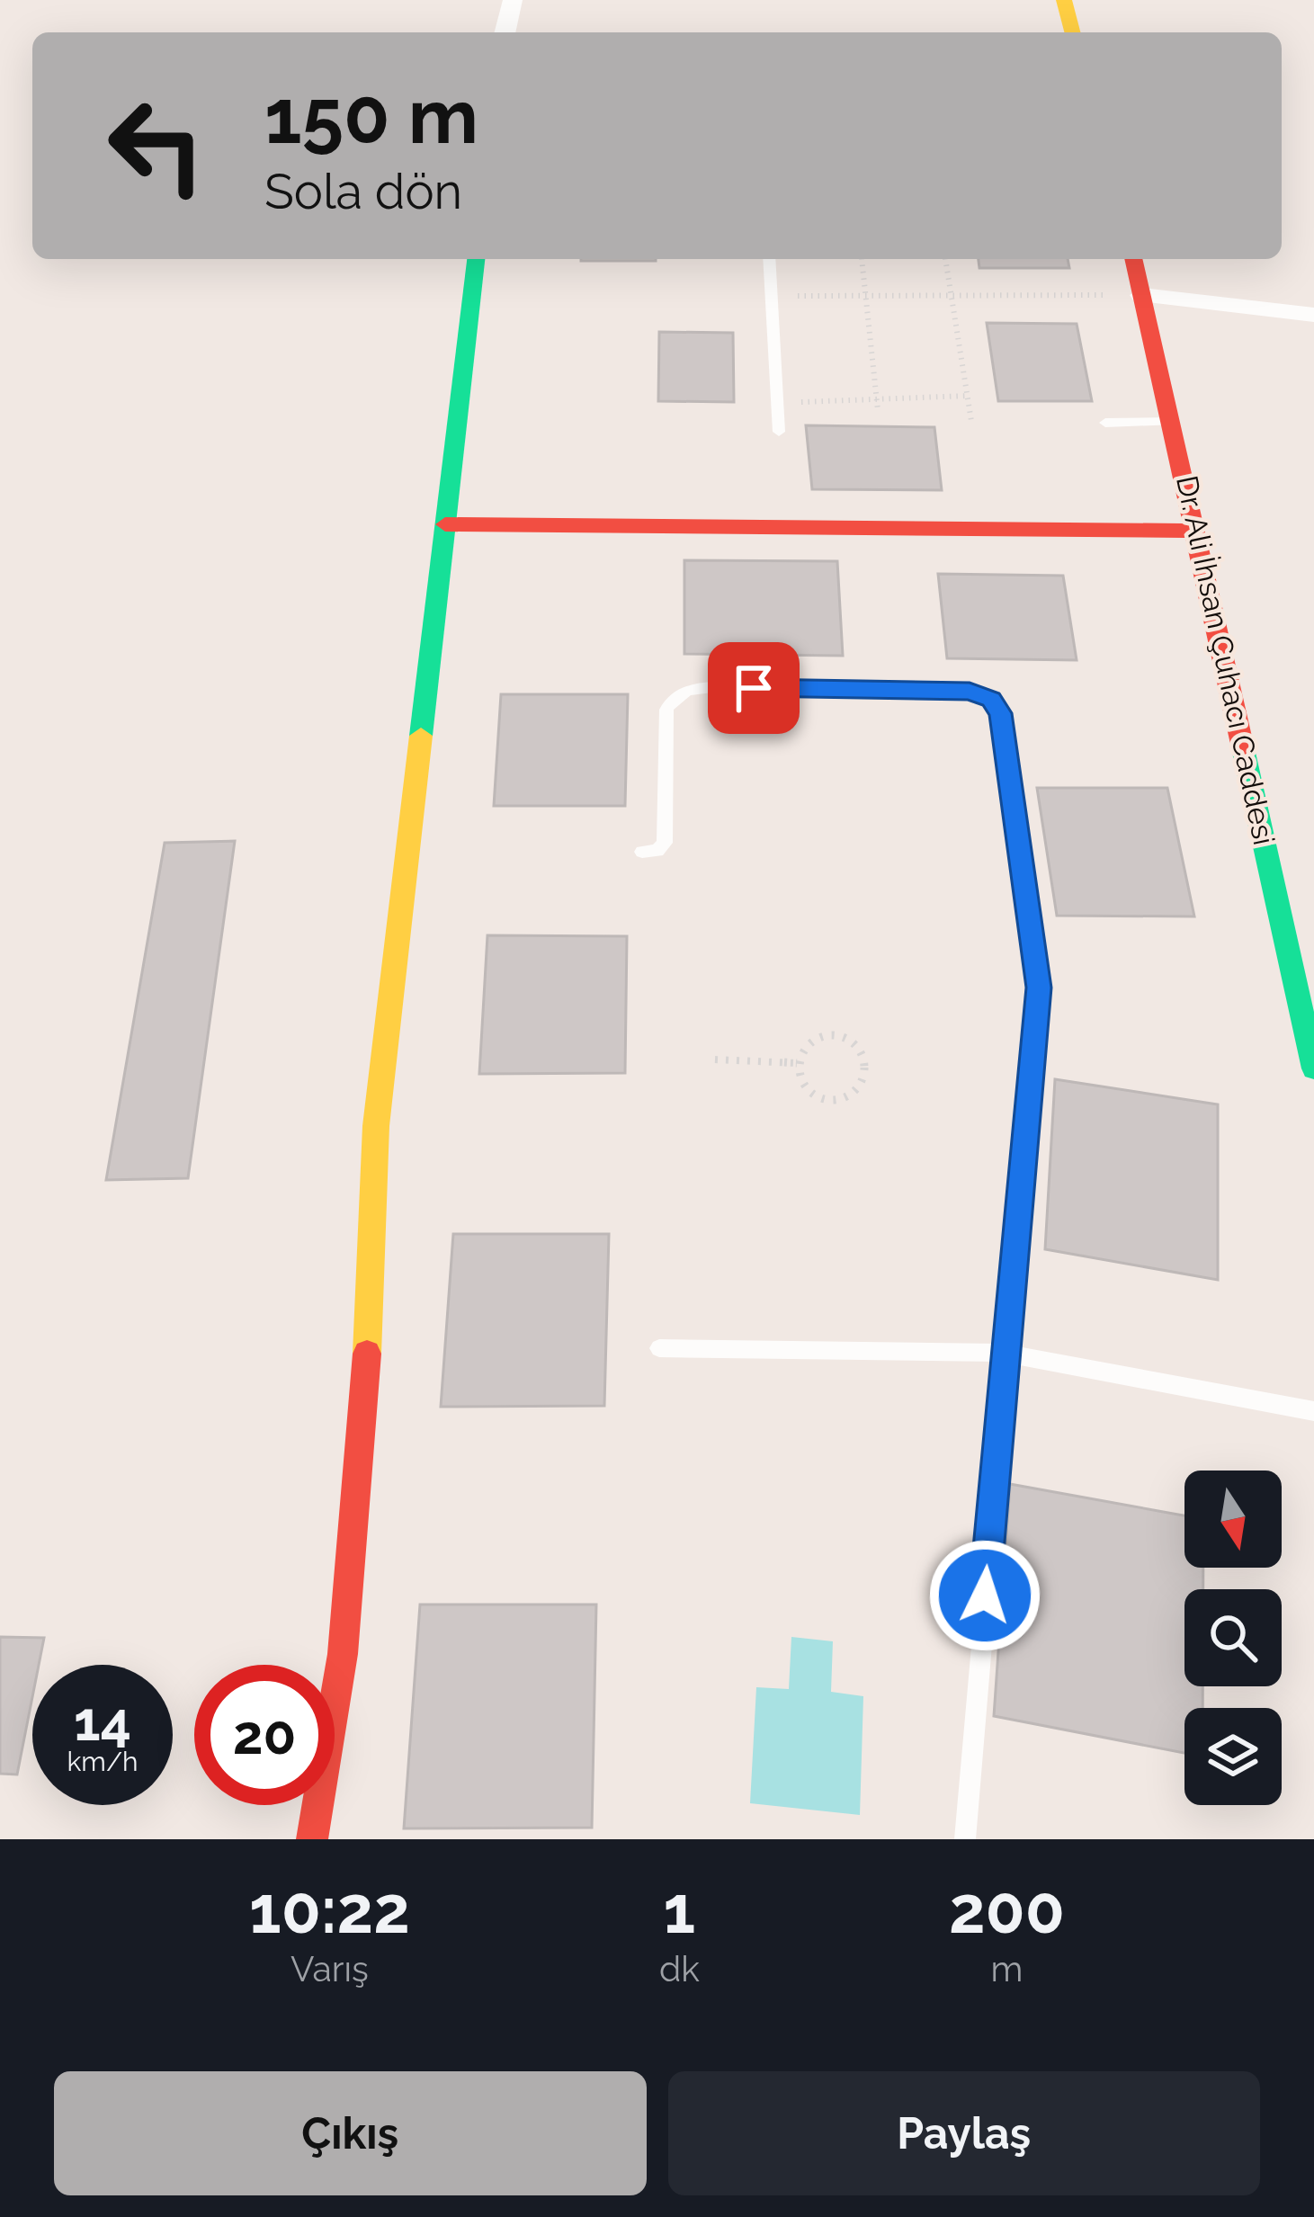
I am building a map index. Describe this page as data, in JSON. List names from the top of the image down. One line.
{"streets":{"street":["Dr. Ali İhsan Çuhacı Caddesi"]},"north":"bottom","page":{"turn":["150 m","Sola dön"],"speed":"14 km/h","limit":"20","eta":["10:22","Varış","1","dk","200","m"],"buttons":["Çıkış","Paylaş"]}}
